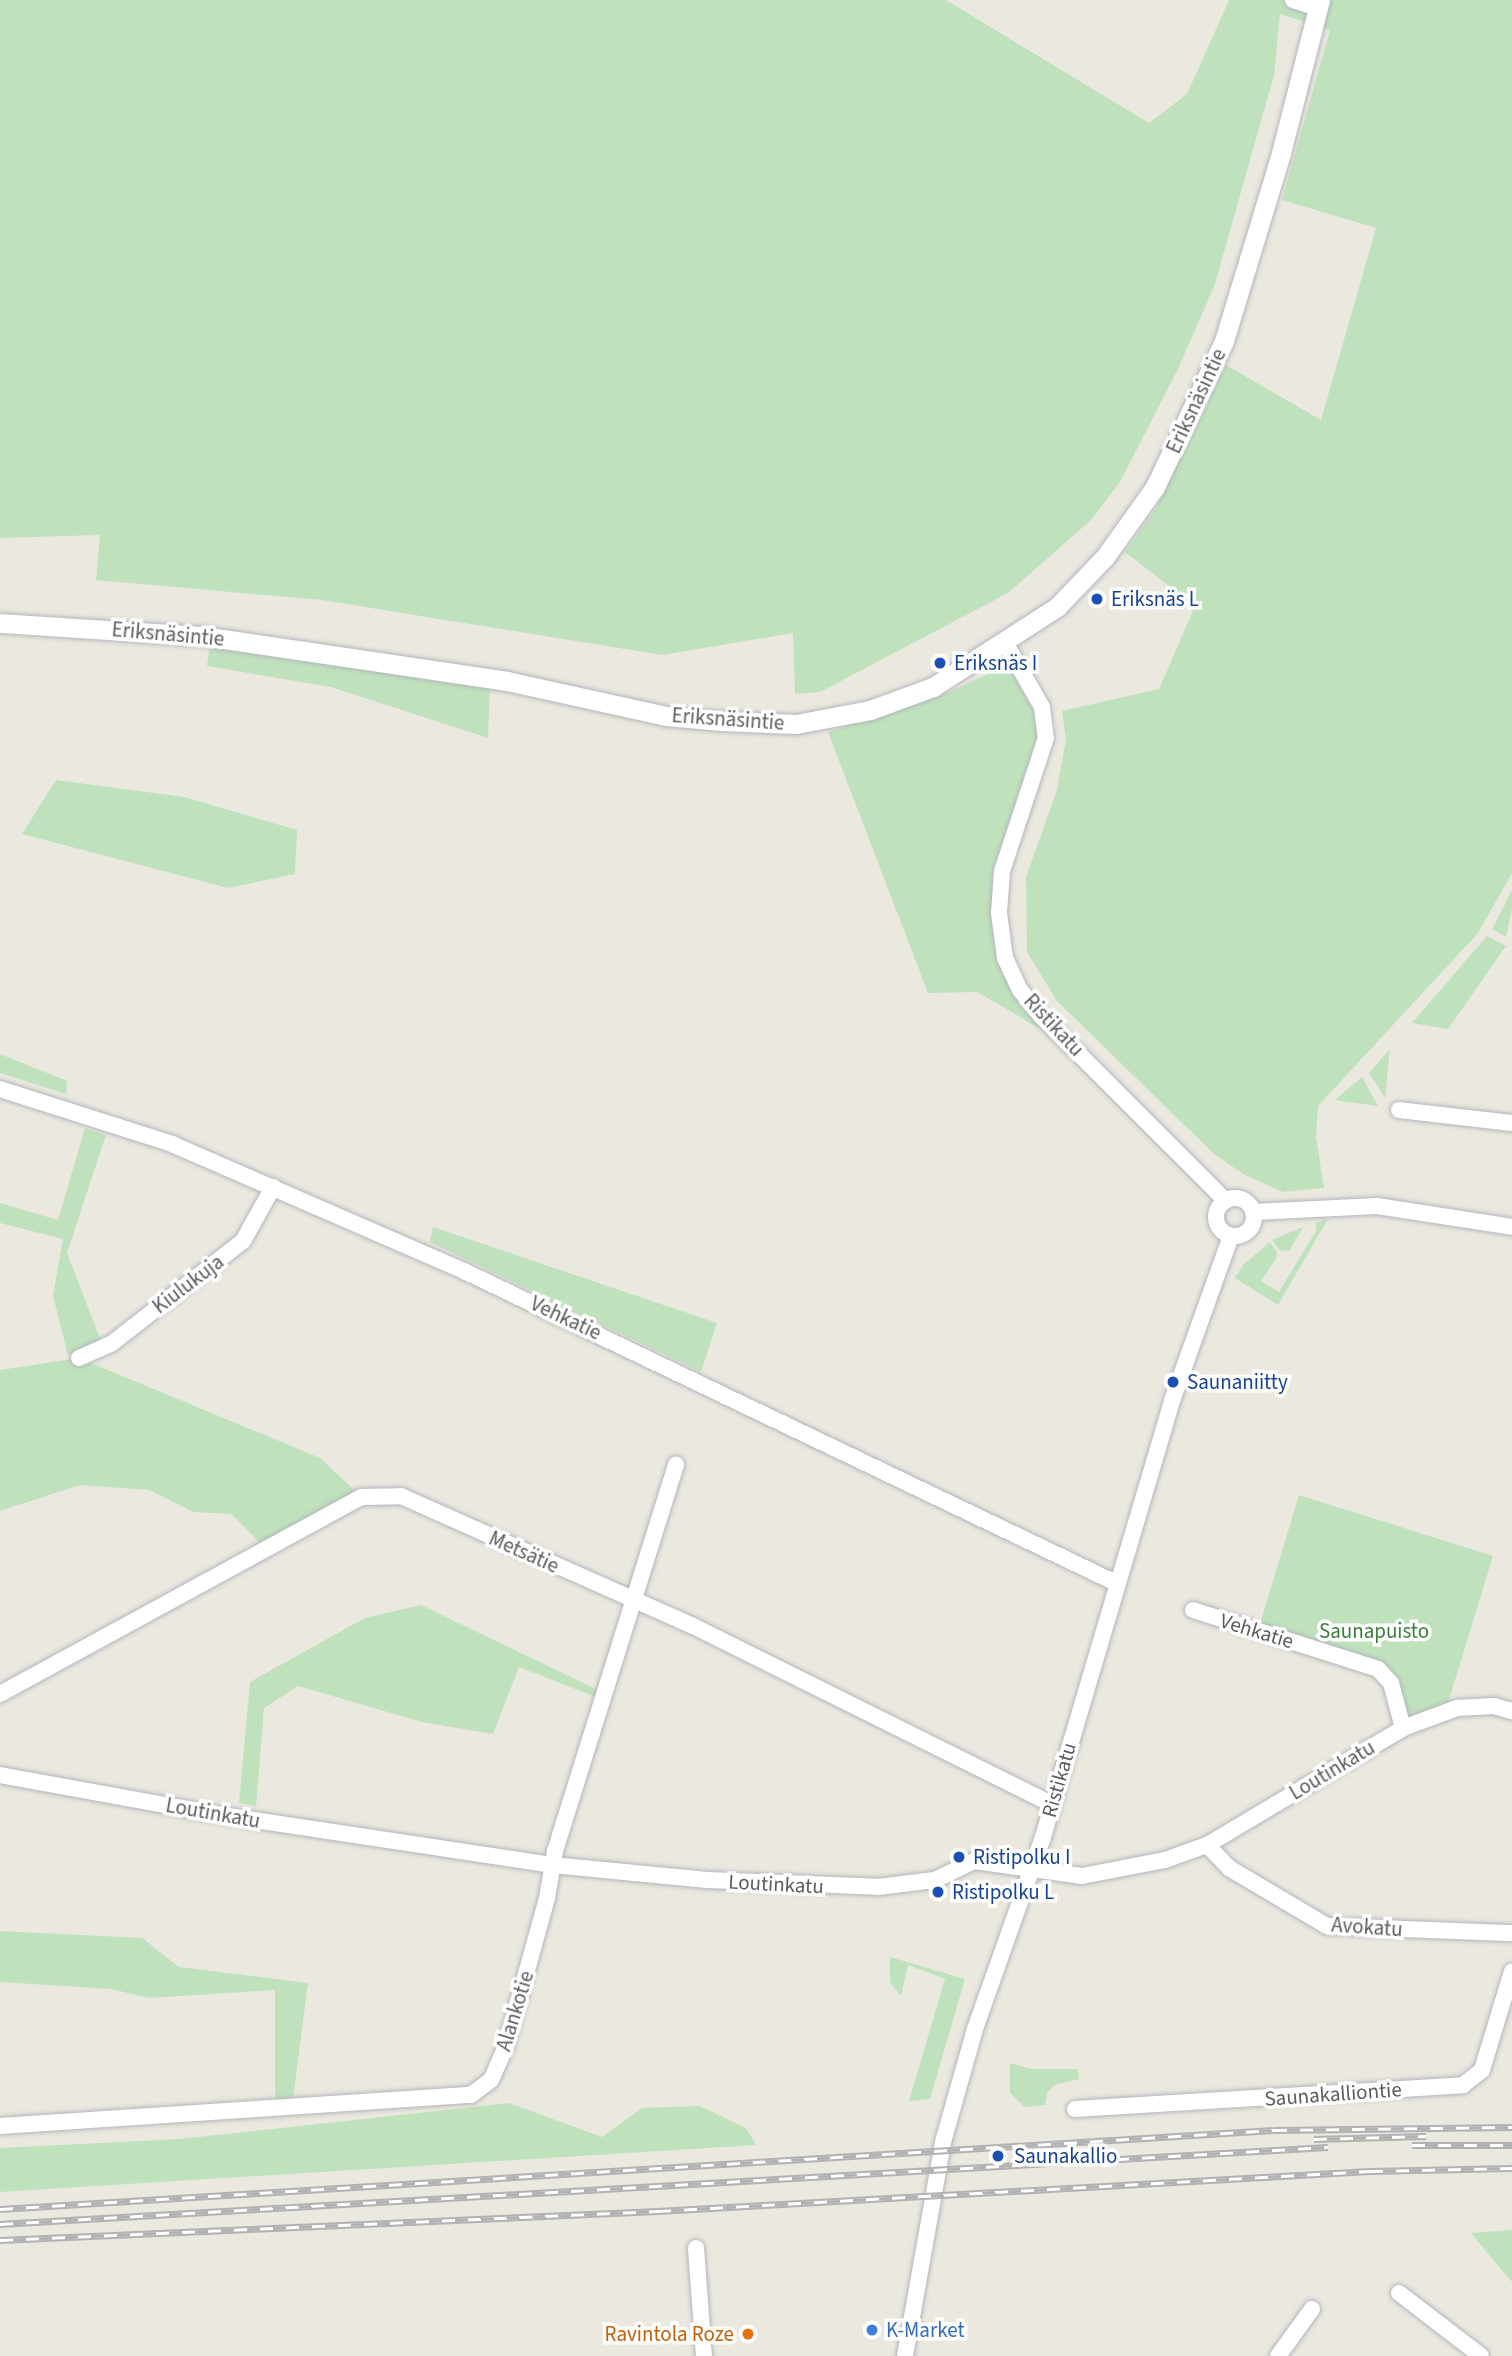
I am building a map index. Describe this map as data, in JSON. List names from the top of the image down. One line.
{"streets":{"street":["Eriksnäsintie","Ristikatu","Kiulukuja","Vehkatie","Metsätie","Loutinkatu","Avokatu","Alankotie","Saunakalliontie"]},"crossings":[["Eriksnäsintie","Ristikatu"],["Ristikatu","Vehkatie"],["Ristikatu","Metsätie"],["Ristikatu","Loutinkatu"],["Kiulukuja","Vehkatie"],["Vehkatie","Loutinkatu"],["Metsätie","Alankotie"],["Loutinkatu","Avokatu"],["Loutinkatu","Alankotie"]],"parks":["Saunapuisto"],"places":["Eriksnäs L","Eriksnäs I","Saunaniitty","Ristipolku I","Ristipolku L","Saunakallio","K-Market","Ravintola Roze"]}
